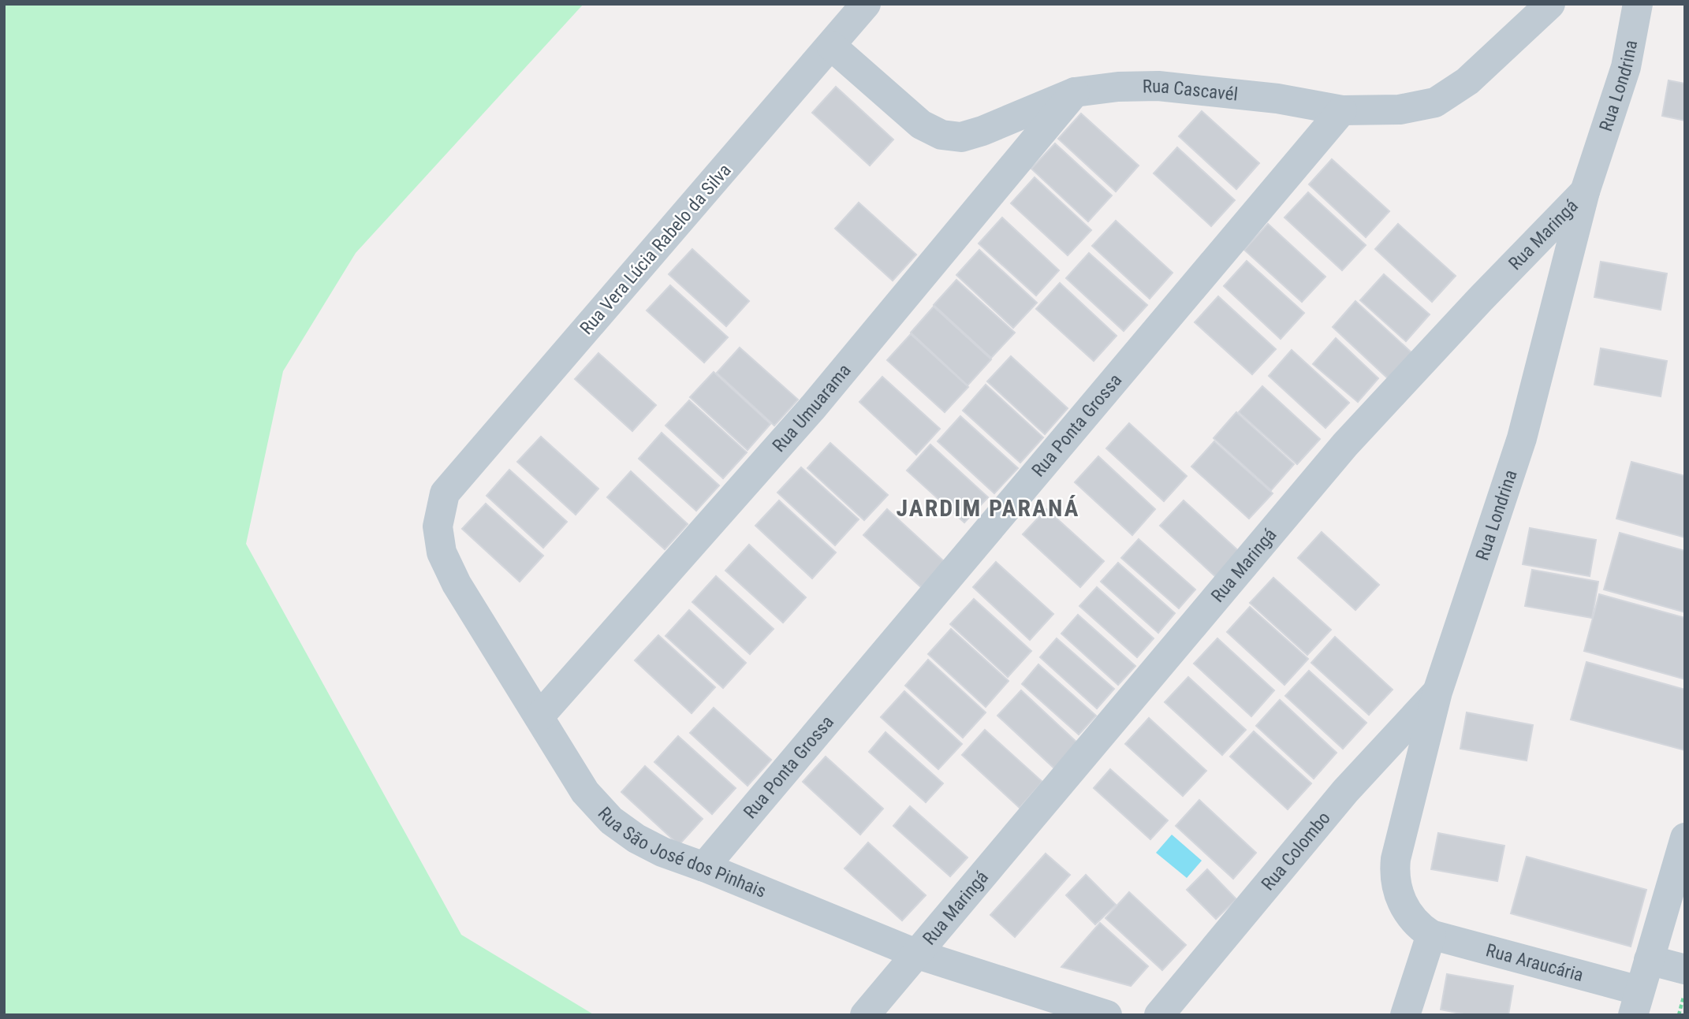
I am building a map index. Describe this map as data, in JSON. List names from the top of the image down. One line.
{"streets":{"street":["Rua Londrina","Rua Cascavél","Rua Maringá","Rua Vera Lúcia Rabelo da Silva","Rua Umuarama","Rua Ponta Grossa","Rua São José dos Pinhais","Rua Colombo","Rua Araucária"]},"crossings":[["Rua Londrina","Rua Maringá"],["Rua Londrina","Rua Colombo"],["Rua Londrina","Rua Araucária"],["Rua Cascavél","Rua Vera Lúcia Rabelo da Silva"],["Rua Cascavél","Rua Umuarama"],["Rua Cascavél","Rua Ponta Grossa"],["Rua Maringá","Rua São José dos Pinhais"],["Rua Vera Lúcia Rabelo da Silva","Rua São José dos Pinhais"],["Rua Umuarama","Rua São José dos Pinhais"],["Rua Ponta Grossa","Rua São José dos Pinhais"]],"districts":["JARDIM PARANÁ"]}
